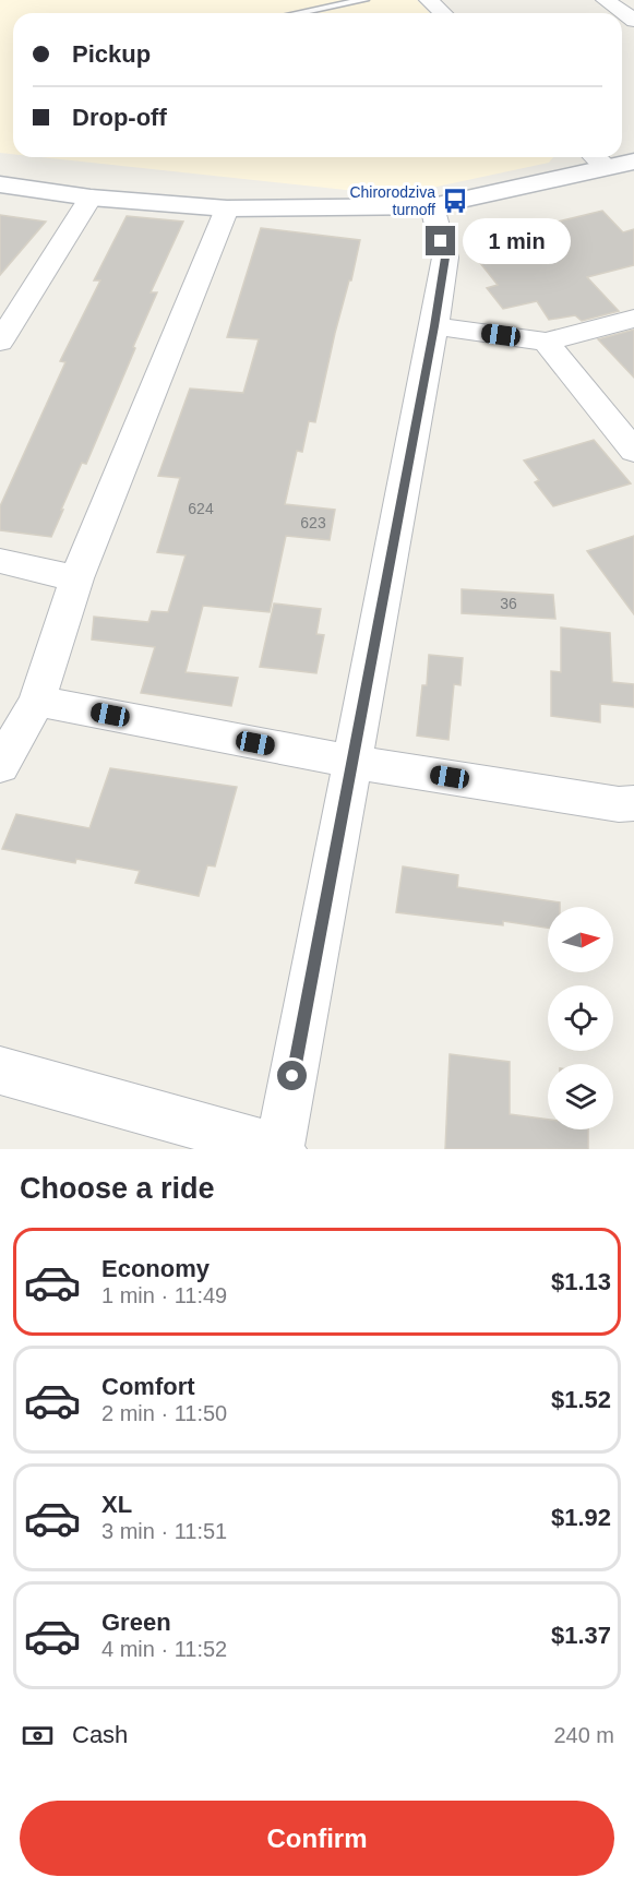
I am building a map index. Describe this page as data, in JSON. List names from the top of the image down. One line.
{"places":{"bus stop":["Chirorodziva turnoff"]},"house_numbers":["624","623","36"],"north":"right","page":{"banner":["Pickup","Drop-off"],"bubble":"1 min","heading":"Choose a ride","list":[{"name":"Economy","note":"1 min · 11:49","value":"$1.13"},{"name":"Comfort","note":"2 min · 11:50","value":"$1.52"},{"name":"XL","note":"3 min · 11:51","value":"$1.92"},{"name":"Green","note":"4 min · 11:52","value":"$1.37"}],"pay":["Cash","240 m"],"buttons":"Confirm"}}
